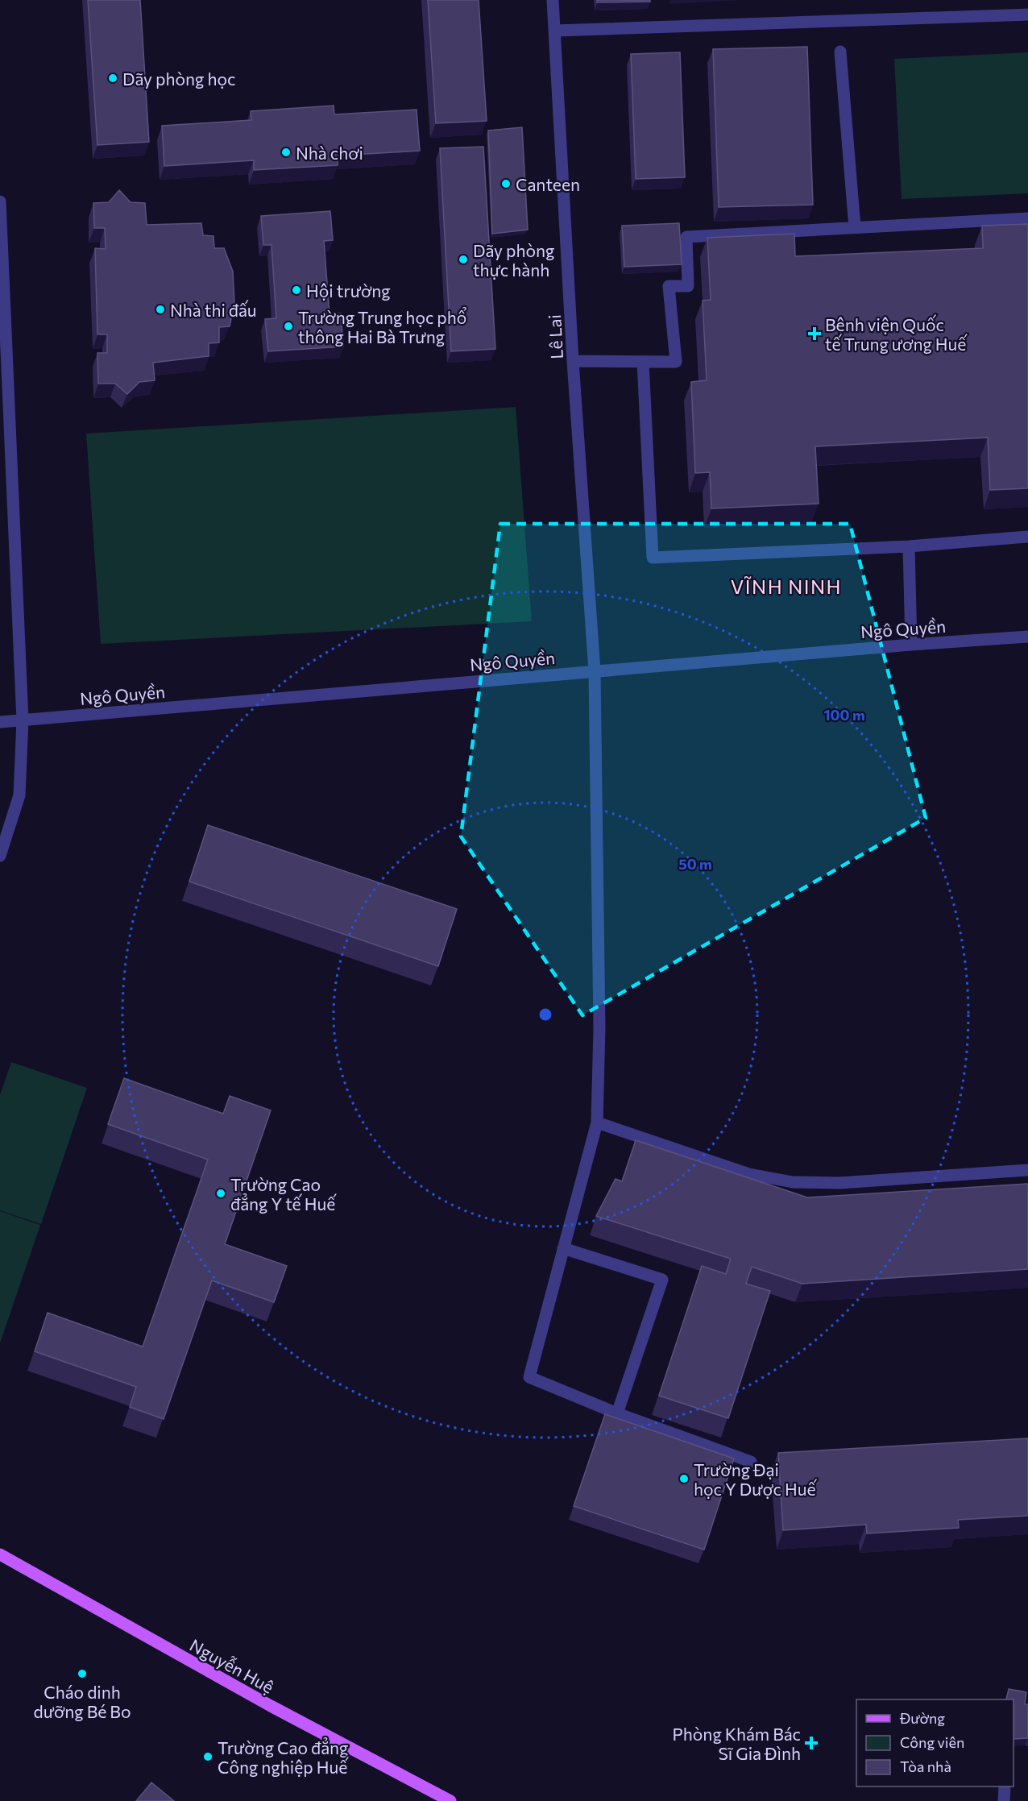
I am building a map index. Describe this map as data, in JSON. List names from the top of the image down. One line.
{"streets":{"main road":["Nguyễn Huệ"],"street":["Lê Lai","Ngô Quyền"]},"crossings":[["Lê Lai","Ngô Quyền"]],"districts":["VĨNH NINH"],"places":{"other":["Dãy phòng học","Nhà chơi","Canteen","Dãy phòng thực hành","Hội trường","Nhà thi đấu","Trường Trung học phổ thông Hai Bà Trưng","Trường Cao đẳng Y tế Huế","Trường Đại học Y Dược Huế","Cháo dinh dưỡng Bé Bo","Trường Cao đẳng Công nghiệp Huế"],"health":["Bệnh viện Quốc tế Trung ương Huế","Phòng Khám Bác Sĩ Gia Đình"]},"legend":["Đường","Công viên","Tòa nhà"],"rings":["100 m","50 m"]}
